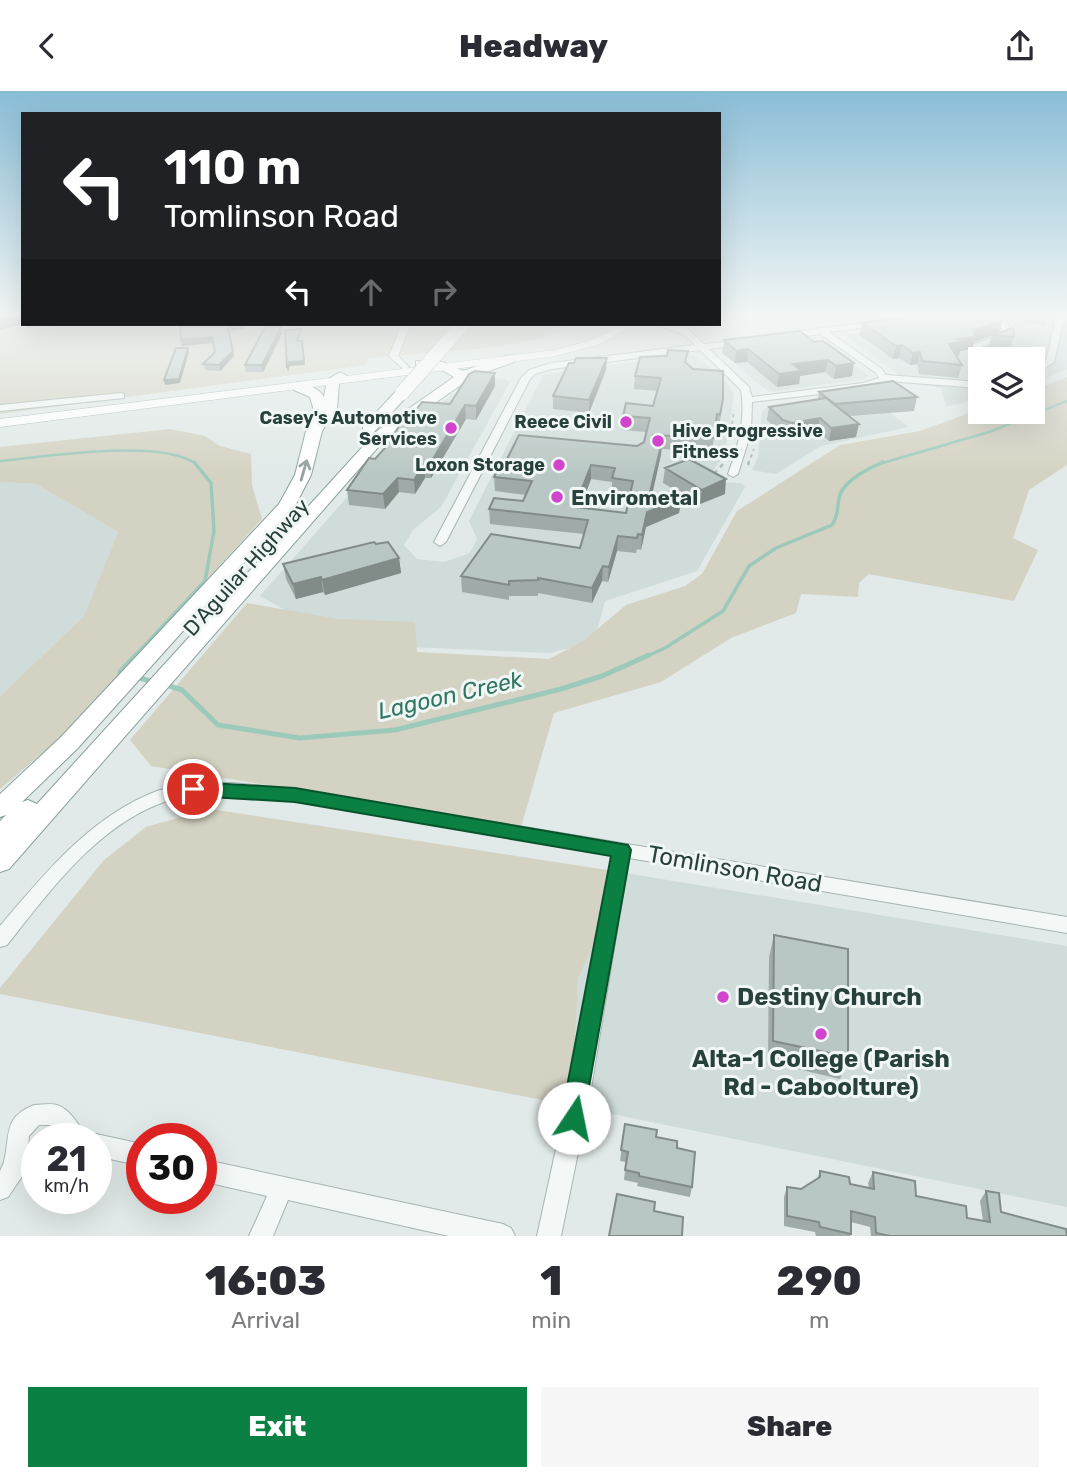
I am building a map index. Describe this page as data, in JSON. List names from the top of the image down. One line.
{"streets":{"highway":["D'Aguilar Highway"],"street":["Tomlinson Road"]},"water":["Lagoon Creek"],"places":["Reece Civil","Casey's Automotive Services","Hive Progressive Fitness","Loxon Storage","Envirometal","Destiny Church","Alta-1 College (Parish Rd - Caboolture)"],"page":{"header":"Headway","turn":["110 m","Tomlinson Road"],"speed":"21 km/h","limit":"30","eta":["16:03","Arrival","1","min","290","m"],"buttons":["Exit","Share"]}}
